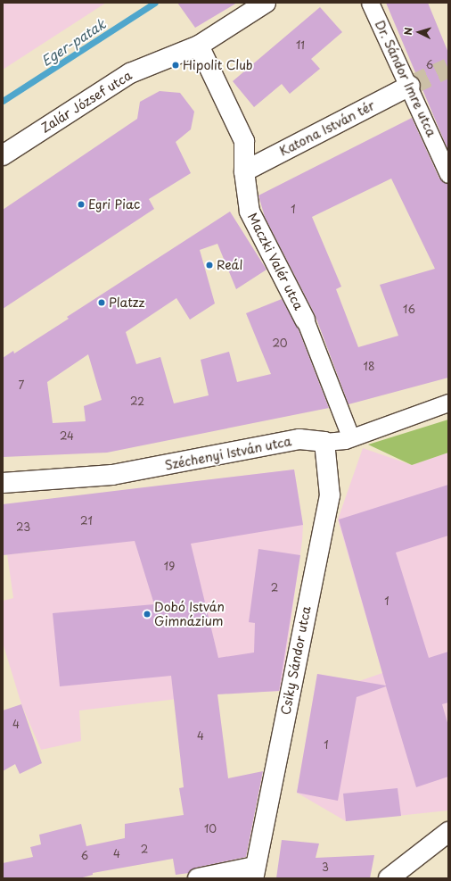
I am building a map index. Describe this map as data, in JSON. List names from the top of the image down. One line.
{"streets":{"street":["Dr. Sándor Imre utca","Zalár József utca","Katona István tér","Maczki Valér utca","Széchenyi István utca","Csiky Sándor utca"]},"crossings":[["Dr. Sándor Imre utca","Katona István tér"],["Zalár József utca","Maczki Valér utca"],["Katona István tér","Maczki Valér utca"],["Maczki Valér utca","Széchenyi István utca"],["Széchenyi István utca","Csiky Sándor utca"]],"water":["Eger-patak"],"places":["Hipolit Club","Egri Piac","Reál","Platzz","Dobó István Gimnázium"],"house_numbers":["11","6","1","16","20","18","7","22","24","21","23","19","2","1","4","4","1","10","2","4","6","3"],"north":"left"}
